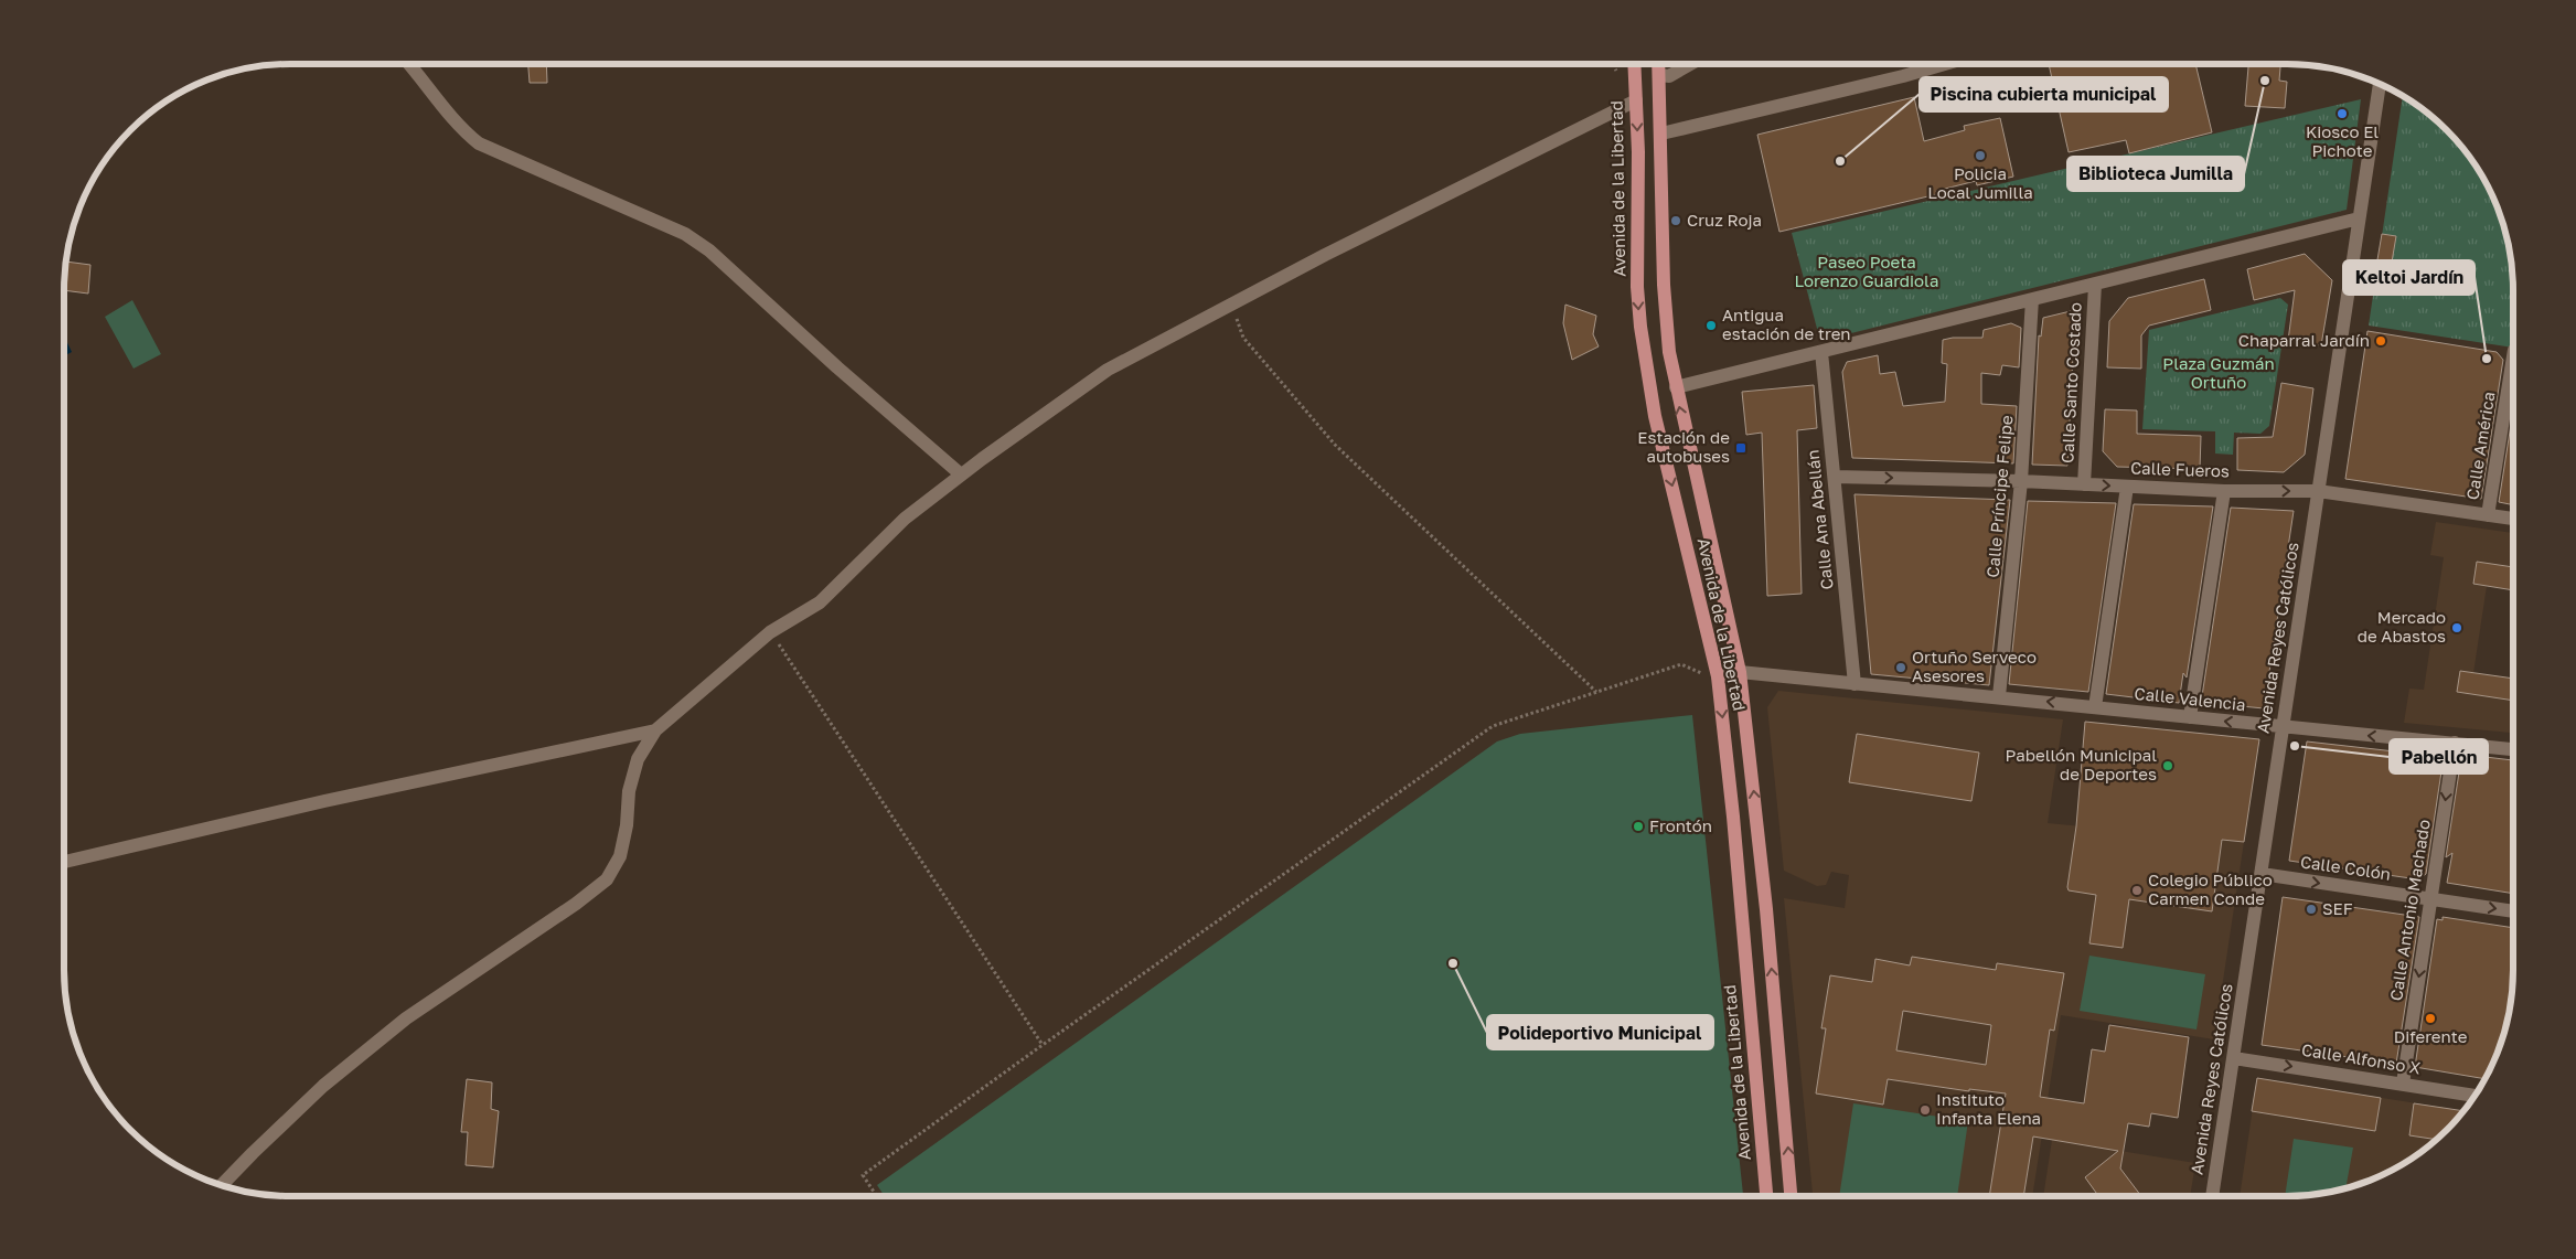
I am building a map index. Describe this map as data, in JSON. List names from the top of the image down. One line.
{"streets":{"main road":["Avenida de la Libertad"],"street":["Calle Santo Costado","Calle América","Calle Fueros","Calle Príncipe Felipe","Calle Ana Abellán","Avenida Reyes Católicos","Calle Valencia","Calle Colón","Calle Antonio Machado","Calle Alfonso X"]},"crossings":[["Avenida de la Libertad","Calle Valencia"],["Calle Santo Costado","Calle Fueros"],["Calle América","Calle Fueros"],["Calle Fueros","Calle Príncipe Felipe"],["Calle Fueros","Calle Ana Abellán"],["Calle Fueros","Avenida Reyes Católicos"],["Calle Príncipe Felipe","Calle Valencia"],["Calle Ana Abellán","Calle Valencia"],["Avenida Reyes Católicos","Calle Valencia"],["Avenida Reyes Católicos","Calle Colón"],["Avenida Reyes Católicos","Calle Alfonso X"],["Calle Valencia","Calle Antonio Machado"],["Calle Colón","Calle Antonio Machado"],["Calle Antonio Machado","Calle Alfonso X"]],"one_way":["Calle Fueros","Calle Valencia","Calle Colón","Calle Antonio Machado","Calle Alfonso X"],"parks":["Paseo Poeta Lorenzo Guardiola","Plaza Guzmán Ortuño"],"places":{"other":["Biblioteca Jumilla","Kiosco El Pichote","Policia Local Jumilla","Piscina cubierta municipal","Cruz Roja","Antigua estación de tren","Chaparral Jardín","Keltoi Jardín","Mercado de Abastos","Ortuño Serveco Asesores","Pabellón","Pabellón Municipal de Deportes","Frontón","Colegio Público Carmen Conde","SEF","Polideportivo Municipal","Diferente","Instituto Infanta Elena"],"transit":["Estación de autobuses"]}}
